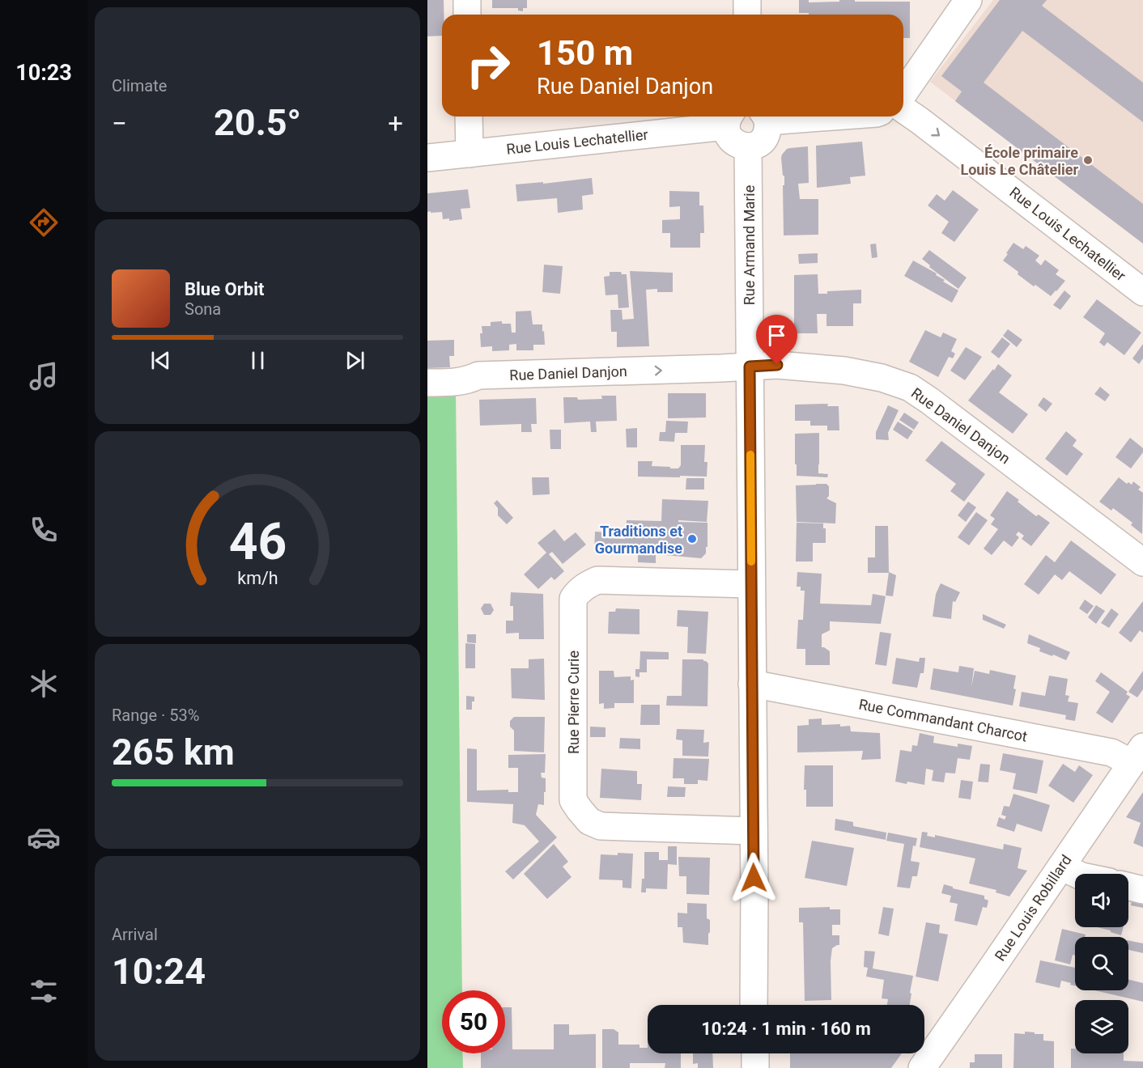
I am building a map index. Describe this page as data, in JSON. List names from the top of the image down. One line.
{"streets":{"street":["Rue Louis Lechatellier","Rue Armand Marie","Rue Daniel Danjon","Rue Pierre Curie","Rue Commandant Charcot","Rue Louis Robillard"]},"crossings":[["Rue Armand Marie","Rue Daniel Danjon"],["Rue Armand Marie","Rue Pierre Curie"],["Rue Armand Marie","Rue Commandant Charcot"],["Rue Commandant Charcot","Rue Louis Robillard"]],"one_way":["Rue Louis Lechatellier","Rue Daniel Danjon"],"places":["École primaire Louis Le Châtelier","Traditions et Gourmandise"],"page":{"tabs":"10:23","tile":["Climate",["Range · 53%","265 km"],["Arrival","10:24"]],"turn":["150 m","Rue Daniel Danjon"],"heat":["−","20.5°","+"],"song":["Blue Orbit","Sona"],"limit":"50","trip":"10:24 · 1 min · 160 m","gauge":["46","km/h"]}}
